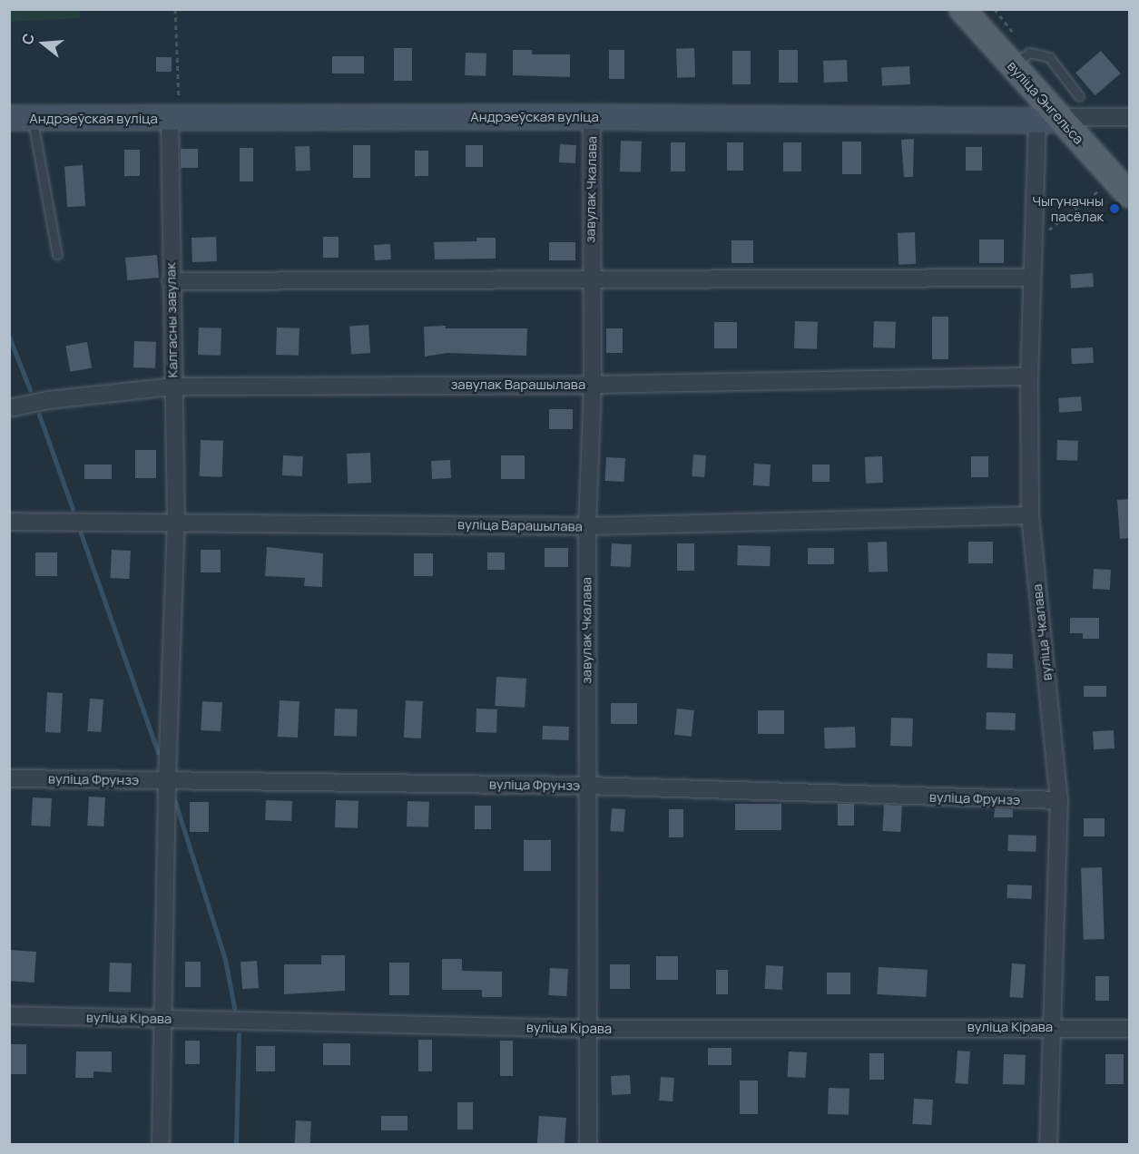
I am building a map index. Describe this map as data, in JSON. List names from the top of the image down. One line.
{"streets":{"main road":["вуліца Энгельса","Андрэеўская вуліца"],"street":["завулак Чкалава","Калгасны завулак","завулак Варашылава","вуліца Варашылава","вуліца Чкалава","вуліца Фрунзэ","вуліца Кірава"]},"crossings":[["вуліца Энгельса","Андрэеўская вуліца"],["вуліца Энгельса","вуліца Чкалава"],["Андрэеўская вуліца","завулак Чкалава"],["Андрэеўская вуліца","Калгасны завулак"],["Андрэеўская вуліца","вуліца Чкалава"],["завулак Чкалава","завулак Варашылава"],["завулак Чкалава","вуліца Варашылава"],["завулак Чкалава","вуліца Фрунзэ"],["завулак Чкалава","вуліца Кірава"],["Калгасны завулак","завулак Варашылава"],["Калгасны завулак","вуліца Варашылава"],["Калгасны завулак","вуліца Фрунзэ"],["Калгасны завулак","вуліца Кірава"],["завулак Варашылава","вуліца Чкалава"],["вуліца Варашылава","вуліца Чкалава"],["вуліца Чкалава","вуліца Фрунзэ"],["вуліца Чкалава","вуліца Кірава"]],"places":["Чыгуначны пасёлак"],"north":"left"}
